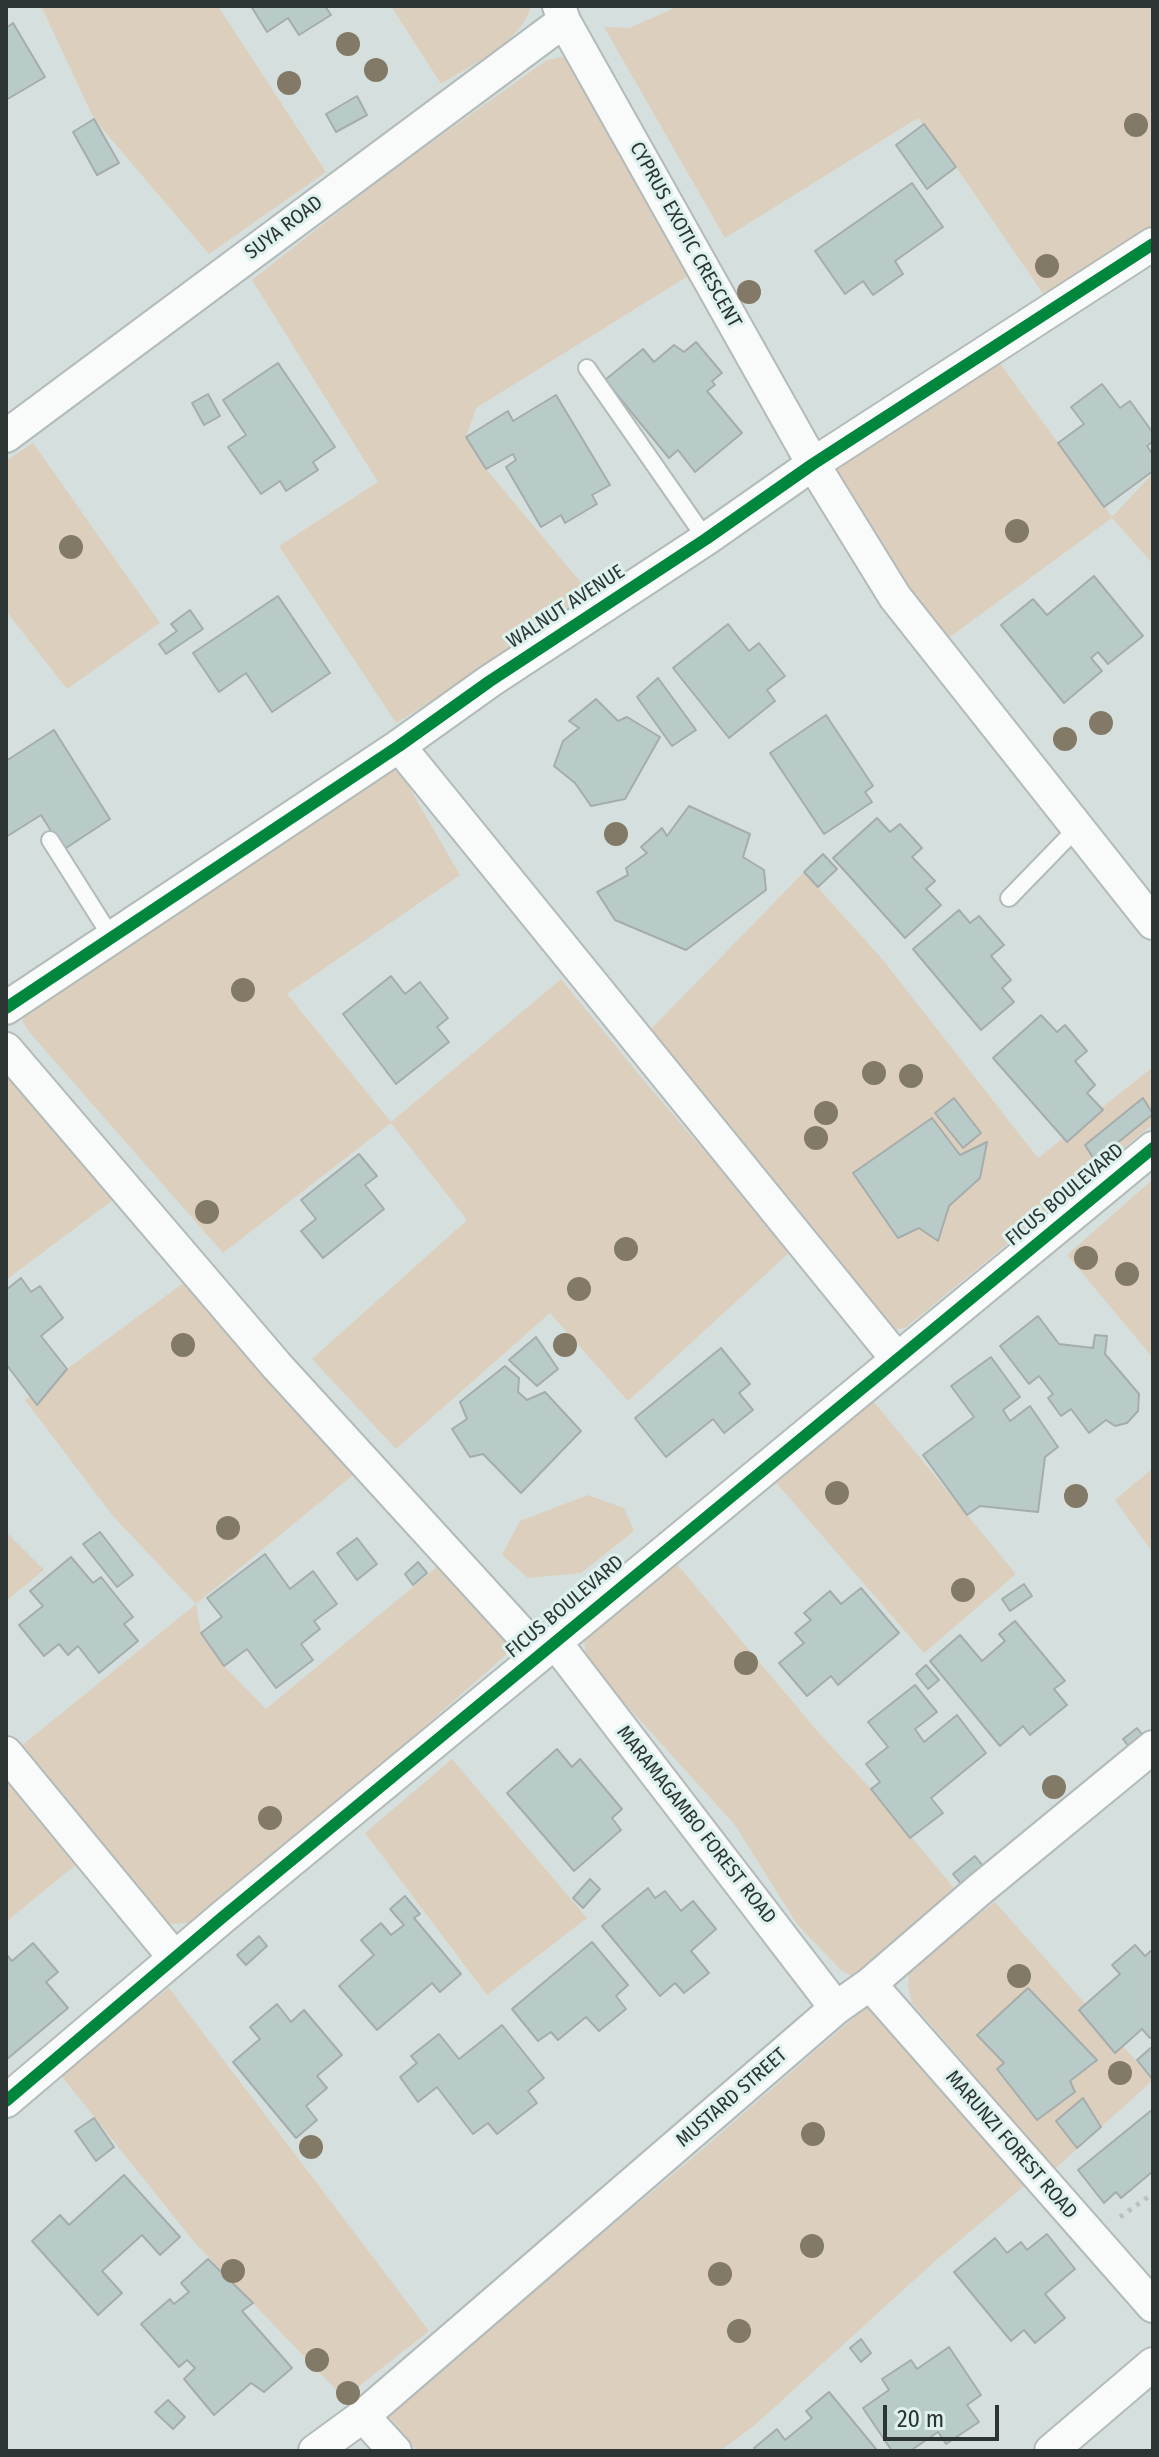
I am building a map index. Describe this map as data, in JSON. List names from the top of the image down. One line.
{"streets":{"street":["SUYA ROAD","CYPRUS EXOTIC CRESCENT","WALNUT AVENUE","FICUS BOULEVARD","MARAMAGAMBO FOREST ROAD","MUSTARD STREET","MARUNZI FOREST ROAD"]},"crossings":[["SUYA ROAD","CYPRUS EXOTIC CRESCENT"],["CYPRUS EXOTIC CRESCENT","WALNUT AVENUE"],["FICUS BOULEVARD","MARAMAGAMBO FOREST ROAD"],["MARAMAGAMBO FOREST ROAD","MUSTARD STREET"],["MUSTARD STREET","MARUNZI FOREST ROAD"]],"scale_bar":"20 m"}
